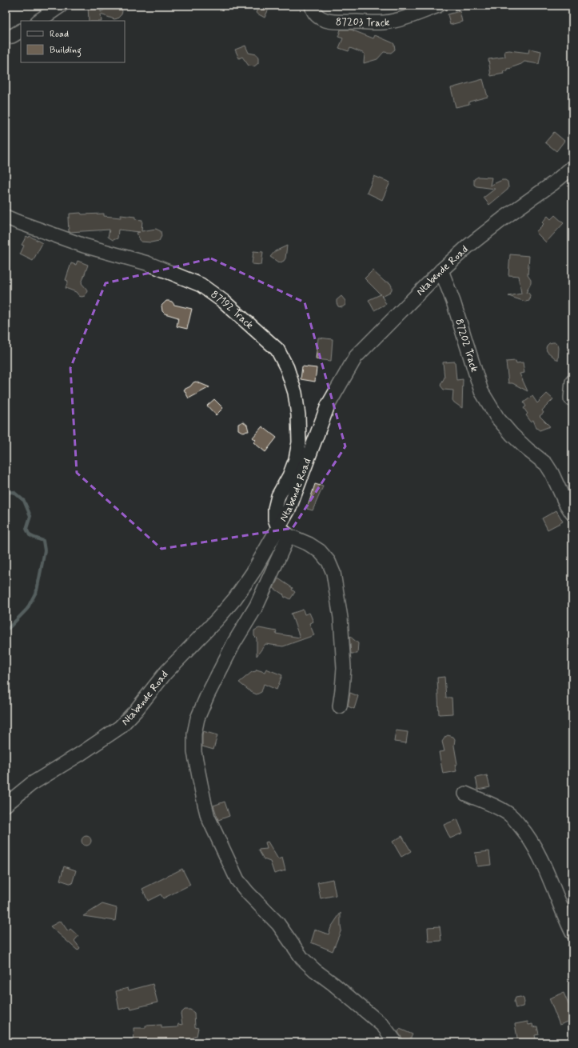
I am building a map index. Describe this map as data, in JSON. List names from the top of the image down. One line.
{"streets":{"street":["87203 Track","Ntabende Road","87192 Track","87202 Track"]},"crossings":[["Ntabende Road","87192 Track"],["Ntabende Road","87202 Track"]],"legend":["Road","Building"]}
